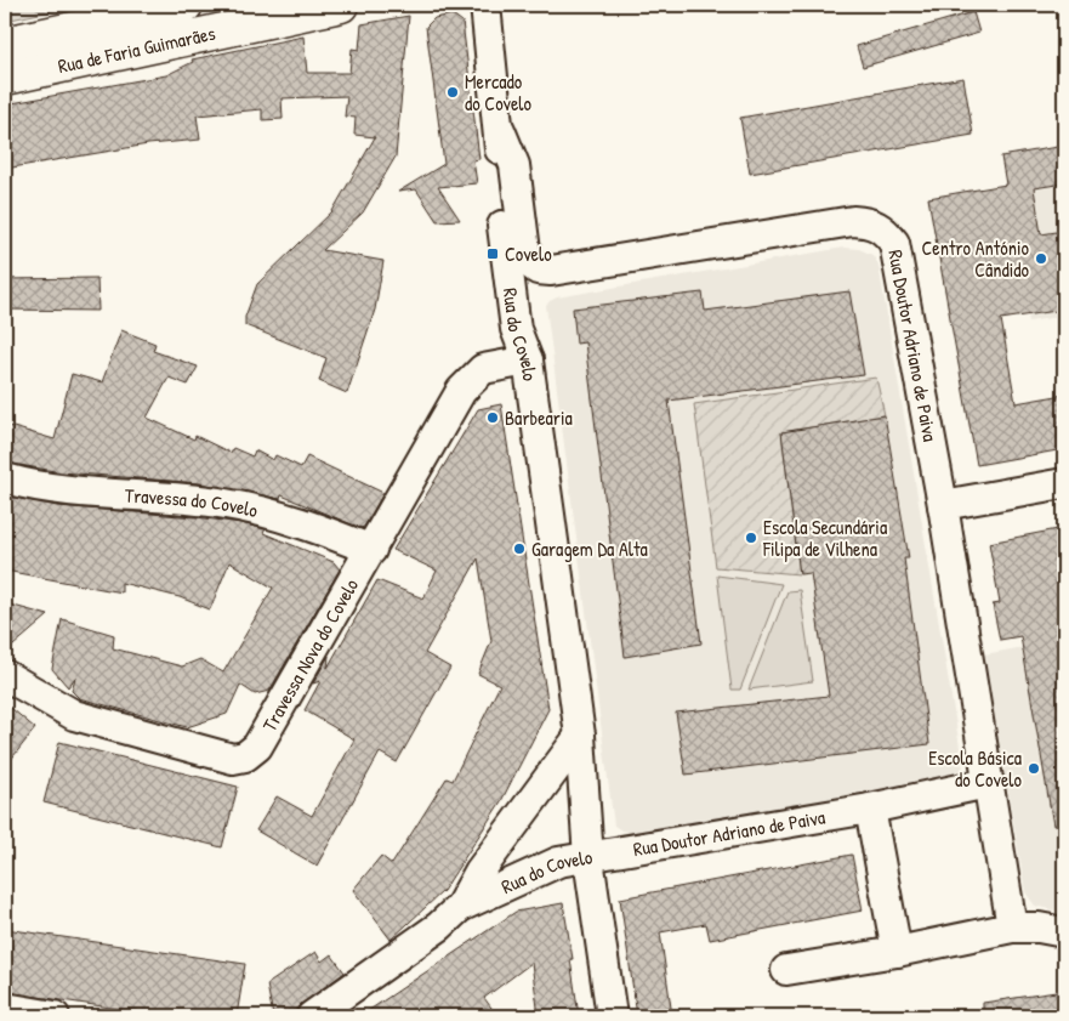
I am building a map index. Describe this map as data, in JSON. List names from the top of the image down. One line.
{"streets":{"main road":["Rua de Faria Guimarães"],"street":["Rua do Covelo","Rua Doutor Adriano de Paiva","Travessa do Covelo","Travessa Nova do Covelo"]},"crossings":[["Rua do Covelo","Rua Doutor Adriano de Paiva"],["Rua do Covelo","Travessa Nova do Covelo"],["Travessa do Covelo","Travessa Nova do Covelo"]],"places":{"other":["Mercado do Covelo","Centro António Cândido","Barbearia","Escola Secundária Filipa de Vilhena","Garagem Da Alta","Escola Básica do Covelo"],"transit":["Covelo"]}}
